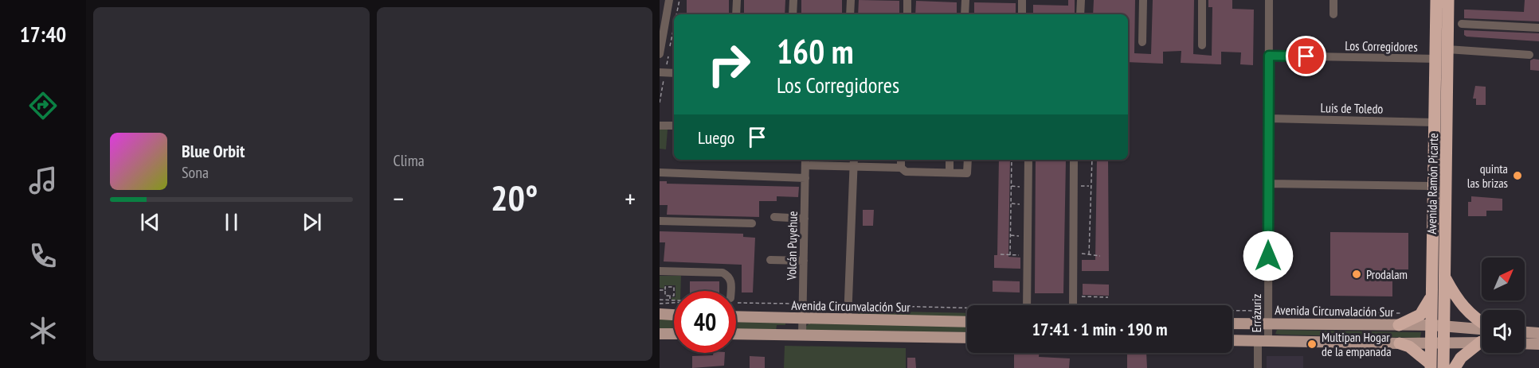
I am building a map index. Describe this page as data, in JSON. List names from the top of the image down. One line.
{"streets":{"highway":["Avenida Ramón Picarte"],"main road":["Avenida Circunvalación Sur"],"street":["Los Corregidores","Luis de Toledo","Volcán Puyehue","Errázuriz"]},"crossings":[["Los Corregidores","Avenida Ramón Picarte"],["Los Corregidores","Errázuriz"],["Luis de Toledo","Avenida Ramón Picarte"],["Luis de Toledo","Errázuriz"],["Avenida Ramón Picarte","Avenida Circunvalación Sur"],["Volcán Puyehue","Avenida Circunvalación Sur"],["Avenida Circunvalación Sur","Errázuriz"]],"places":["quinta las brizas","Prodalam","Multipan Hogar de la empanada"],"north":"top right","page":{"tabs":"17:40","tile":"Clima","turn":["160 m","Los Corregidores"],"then":"Luego","song":["Blue Orbit","Sona"],"heat":["−","20°","+"],"limit":"40","trip":"17:41 · 1 min · 190 m"}}
